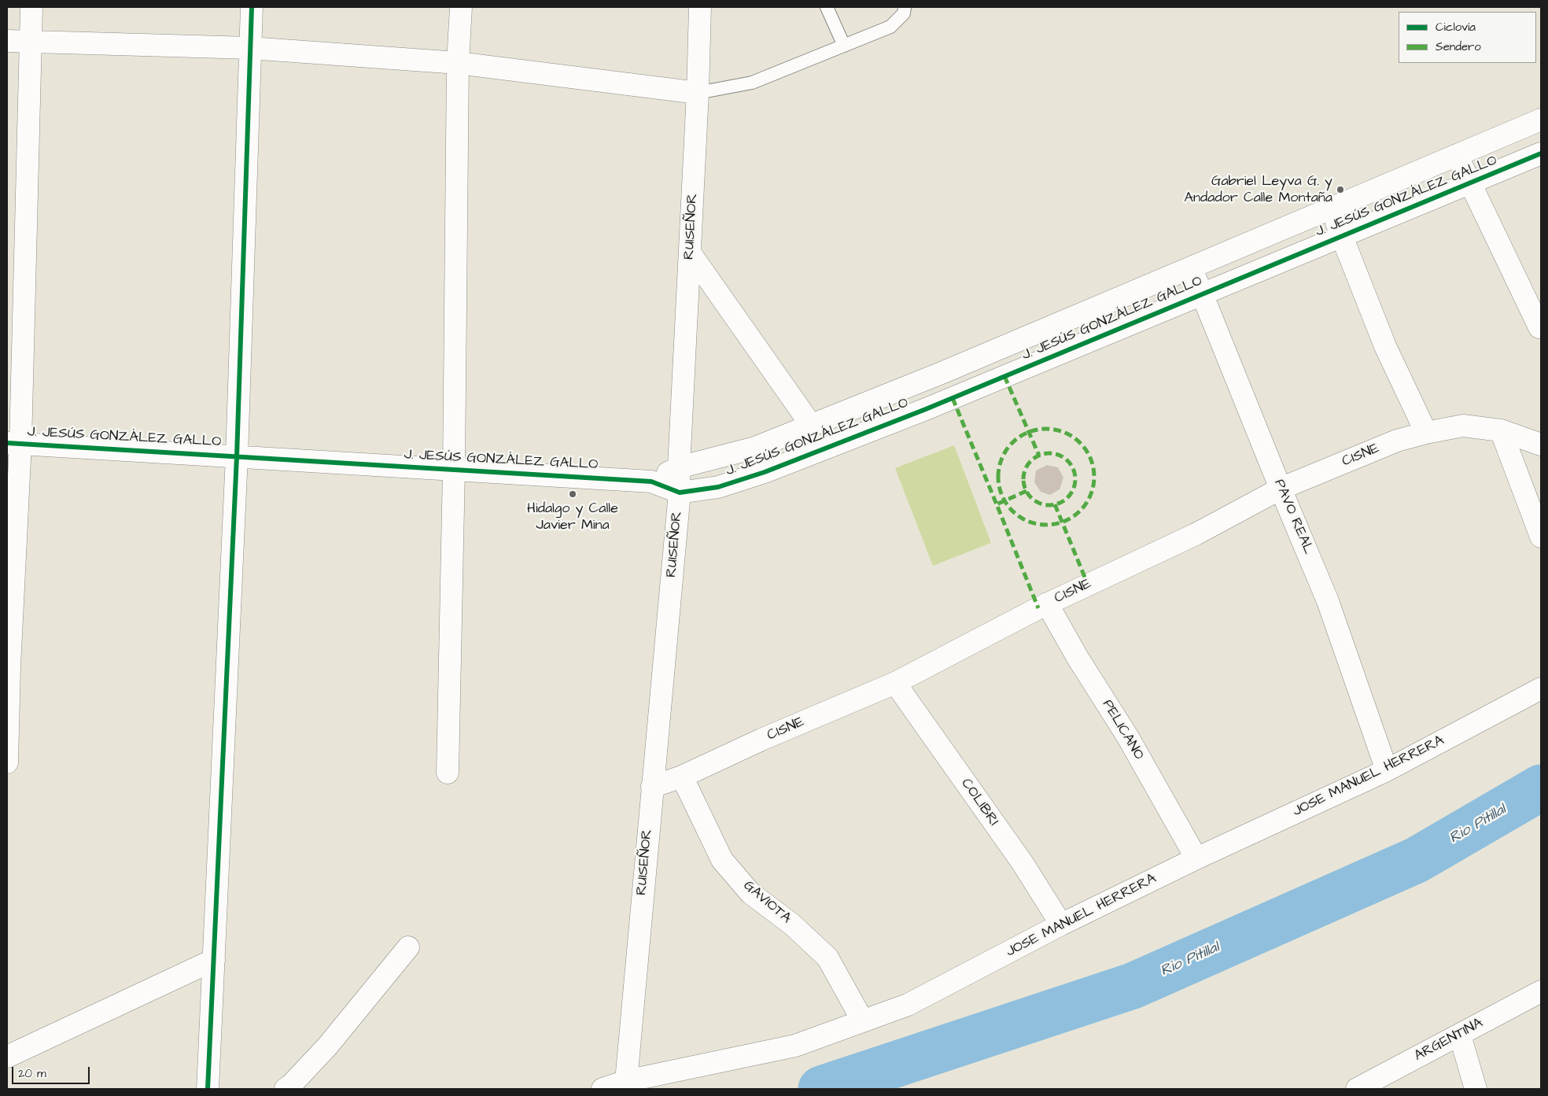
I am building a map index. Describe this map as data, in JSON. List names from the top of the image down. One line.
{"streets":{"street":["J. JESÚS GONZÁLEZ GALLO","RUISEÑOR","CISNE","PAVO REAL","PELICANO","JOSE MANUEL HERRERA","COLIBRI","GAVIOTA","ARGENTINA"]},"crossings":[["J. JESÚS GONZÁLEZ GALLO","RUISEÑOR"],["J. JESÚS GONZÁLEZ GALLO","PAVO REAL"],["RUISEÑOR","CISNE"],["RUISEÑOR","JOSE MANUEL HERRERA"],["CISNE","PAVO REAL"],["CISNE","PELICANO"],["CISNE","COLIBRI"],["CISNE","GAVIOTA"],["PAVO REAL","JOSE MANUEL HERRERA"],["PELICANO","JOSE MANUEL HERRERA"],["JOSE MANUEL HERRERA","COLIBRI"],["JOSE MANUEL HERRERA","GAVIOTA"]],"water":["Rio Pitillal"],"places":["Gabriel Leyva G. y Andador Calle Montaña","Hidalgo y Calle Javier Mina"],"legend":["Ciclovía","Sendero"],"scale_bar":"20 m"}
